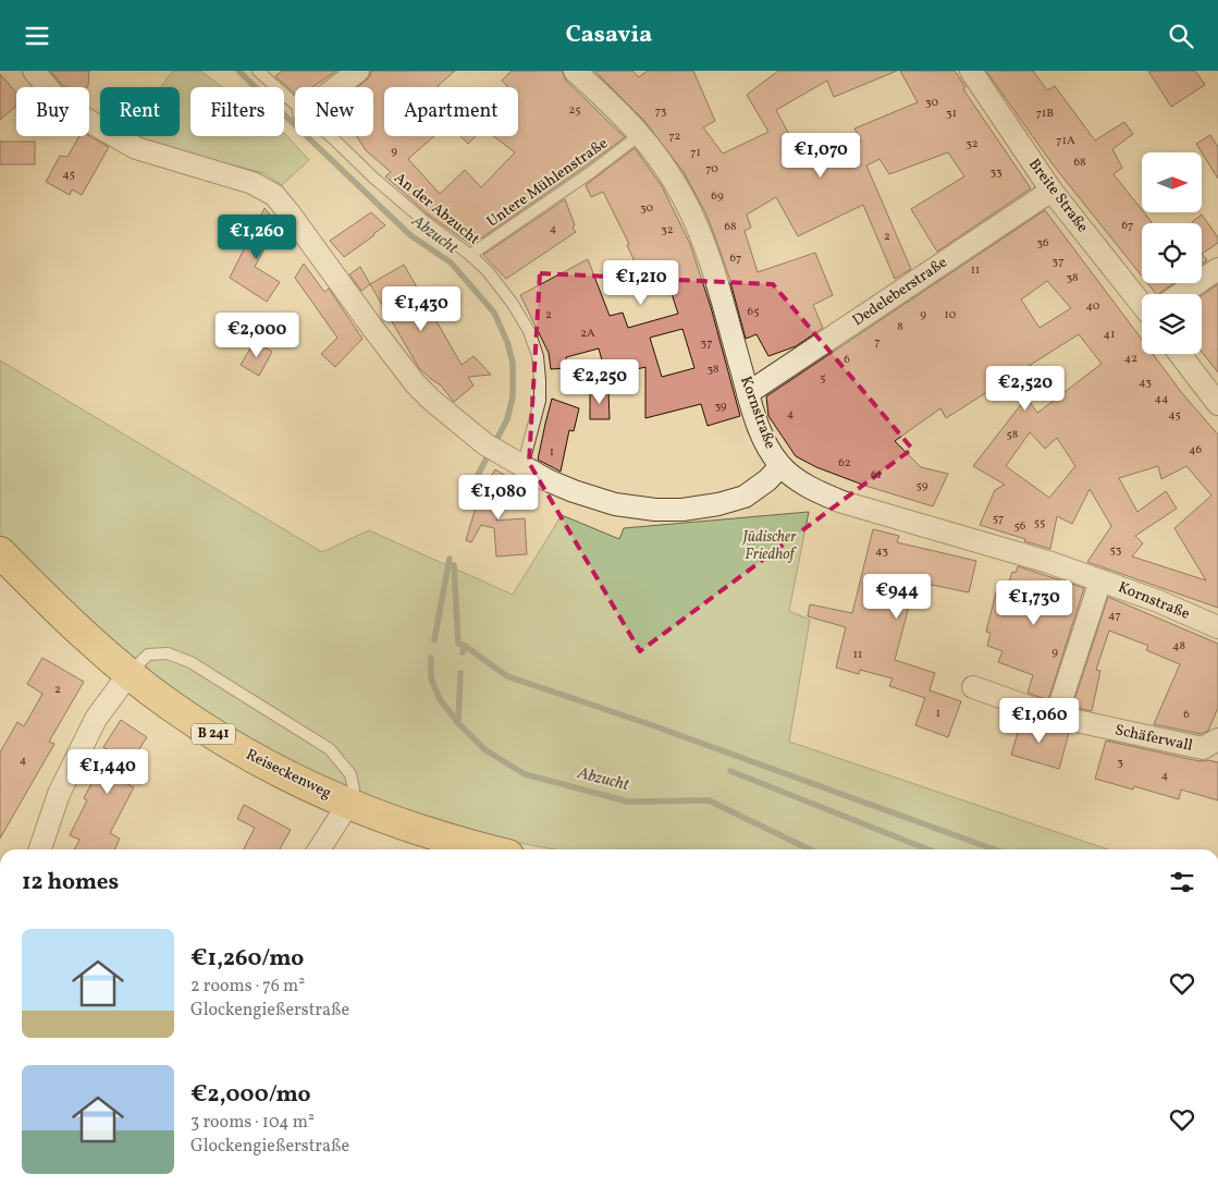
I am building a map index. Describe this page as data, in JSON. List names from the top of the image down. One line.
{"streets":{"main road":["B 241","Reiseckenweg"],"street":["Breite Straße","Dedeleberstraße","Kornstraße","Schäferwall"],"lane":["Untere Mühlenstraße","An der Abzucht"]},"crossings":[["Untere Mühlenstraße","An der Abzucht"],["Untere Mühlenstraße","Kornstraße"],["Breite Straße","Dedeleberstraße"],["Dedeleberstraße","Kornstraße"]],"water":["Abzucht"],"parks":["Jüdischer Friedhof"],"house_numbers":["30","25","73","31","71B","72","71A","32","9","71","68","70","33","45","69","30","67","68","4","32","2","36","67","37","11","38","40","65","2","9","10","8","2A","41","7","37","42","6","38","5","43","44","39","4","45","58","46","1","62","61","59","57","55","56","53","43","47","48","9","11","2","1","6","4","3","4"],"north":"right","page":{"header":"Casavia","chip":["Buy","Rent","Filters","New","Apartment"],"price":["€1,070","€1,260","€1,210","€1,430","€2,000","€2,250","€2,520","€1,080","€944","€1,730","€1,060","€1,440"],"heading":"12 homes","list":[{"name":"€1,260/mo","note":"2 rooms · 76 m² · Glockengießerstraße"},{"name":"€2,000/mo","note":"3 rooms · 104 m² · Glockengießerstraße"}]}}
